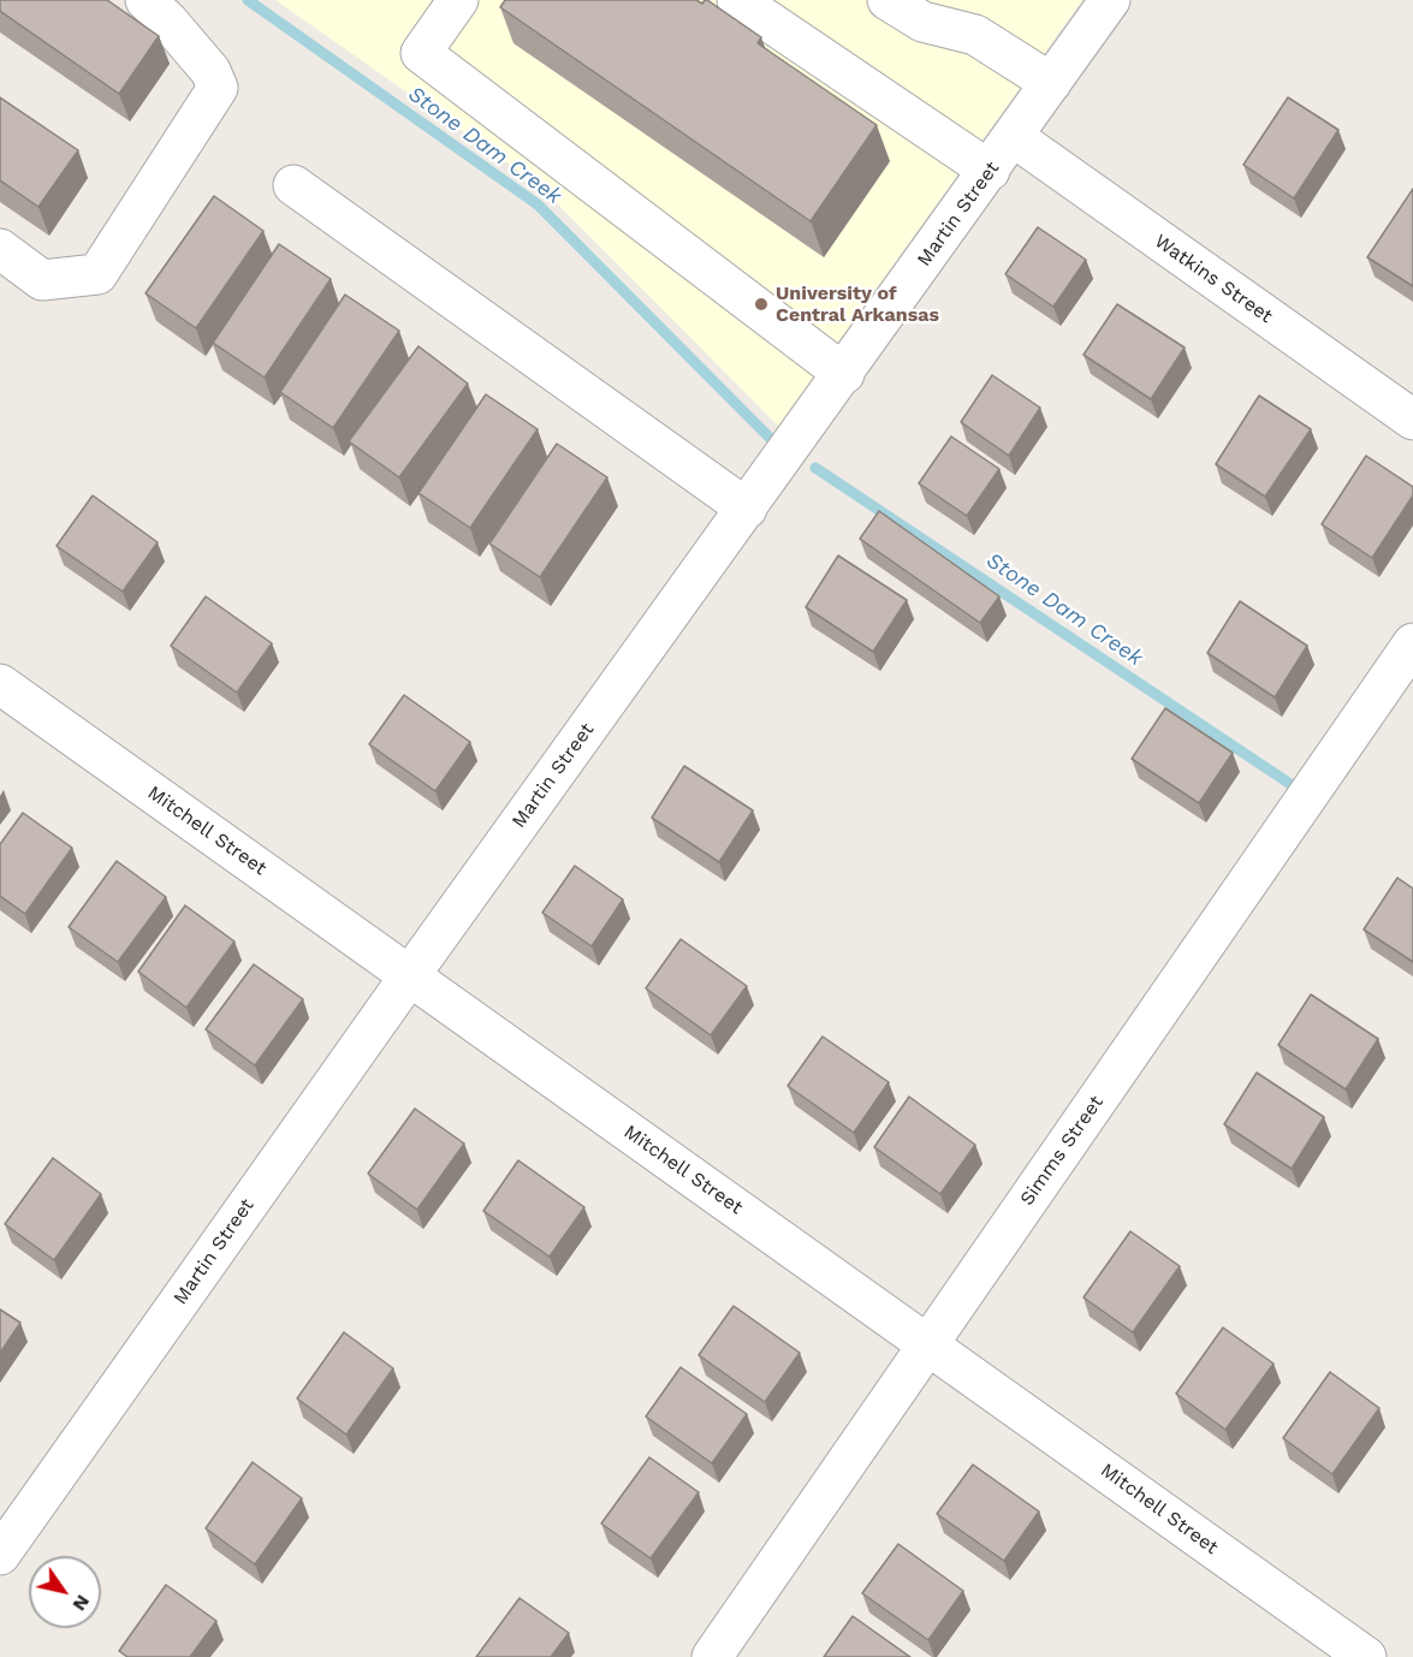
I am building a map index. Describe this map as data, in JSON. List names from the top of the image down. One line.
{"streets":{"street":["Martin Street","Watkins Street","Mitchell Street","Simms Street"]},"crossings":[["Martin Street","Watkins Street"],["Martin Street","Mitchell Street"],["Mitchell Street","Simms Street"]],"water":["Stone Dam Creek"],"places":["University of Central Arkansas"],"north":"bottom right"}
